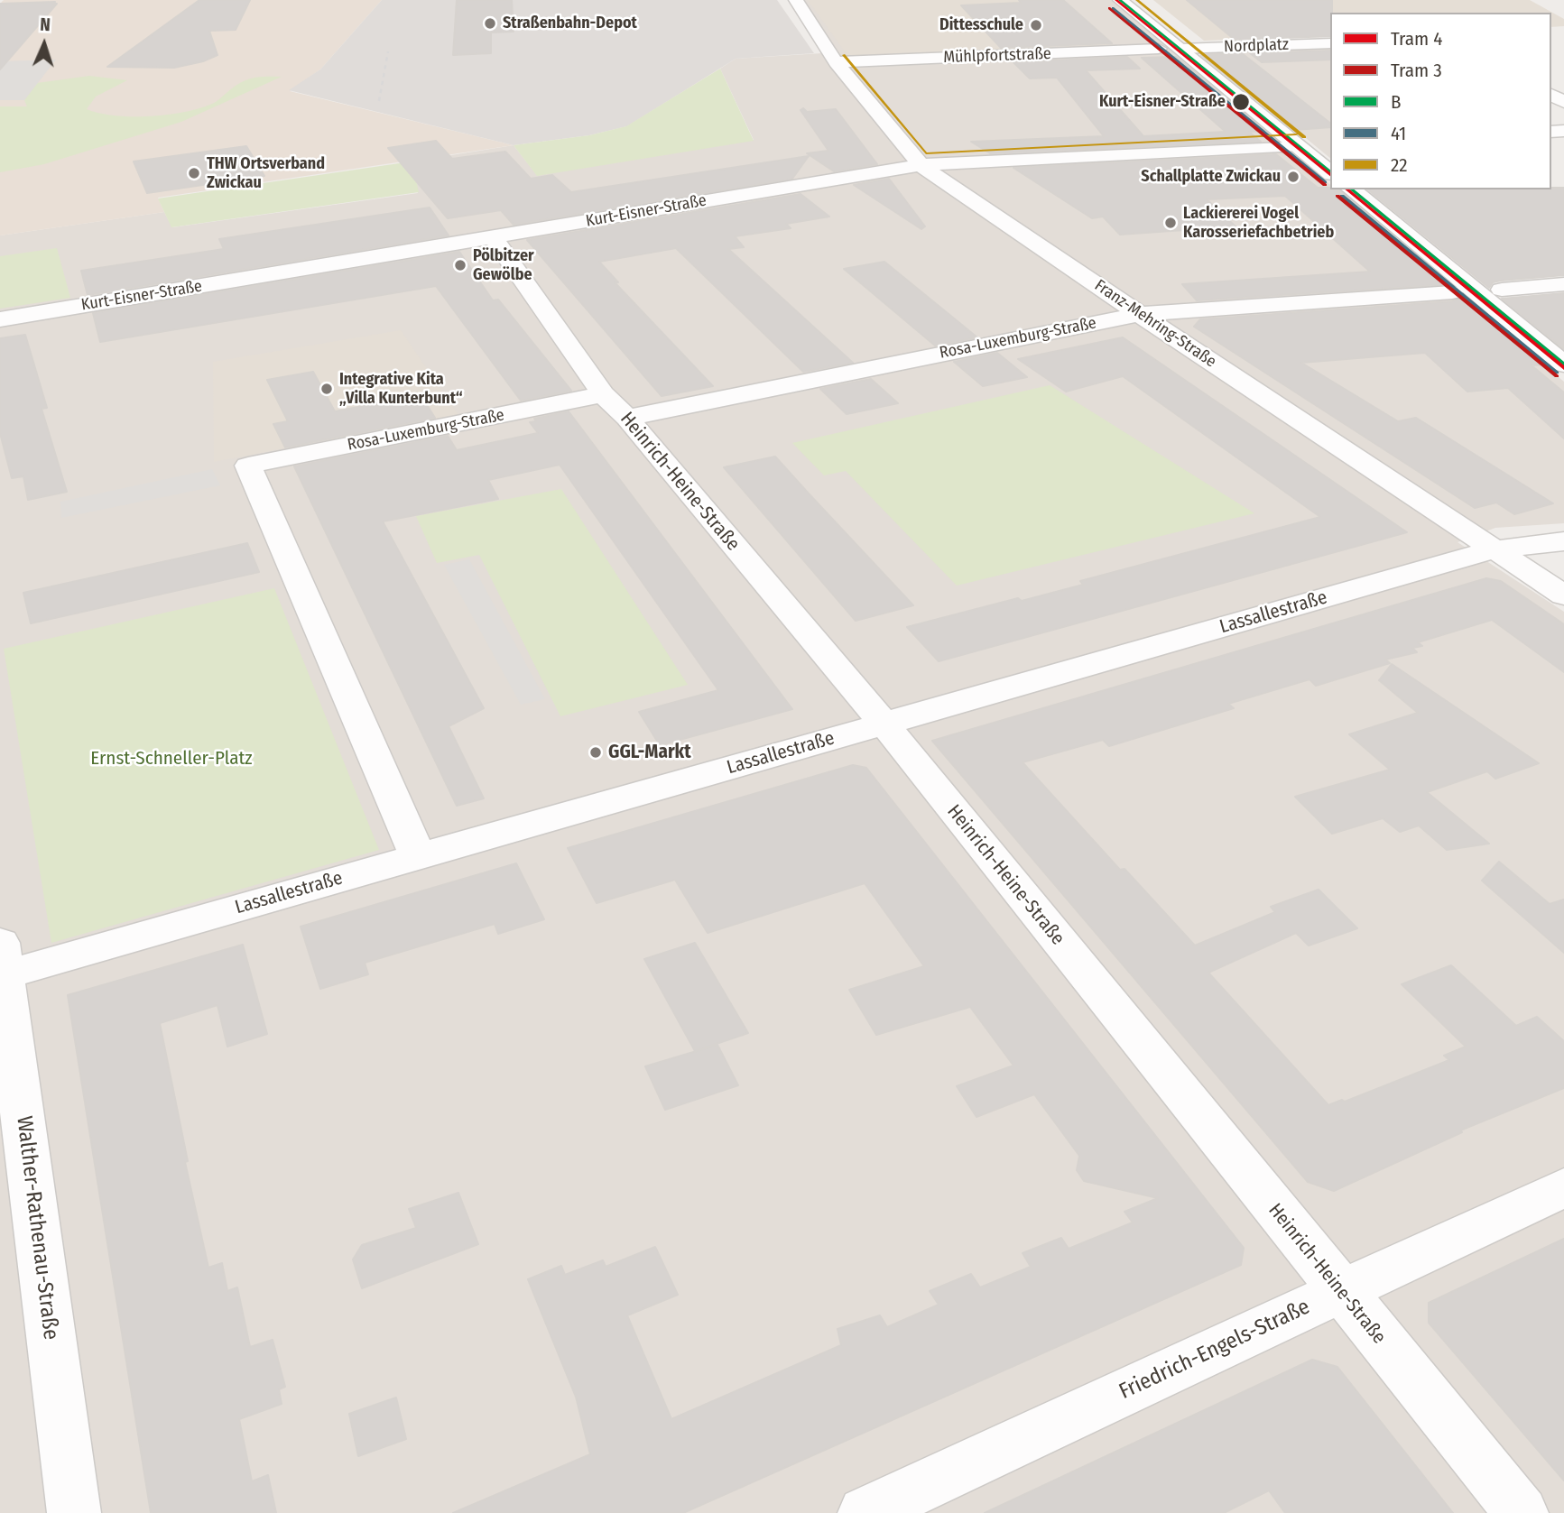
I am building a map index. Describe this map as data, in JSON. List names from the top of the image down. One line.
{"streets":{"street":["Nordplatz","Mühlpfortstraße","Kurt-Eisner-Straße","Franz-Mehring-Straße","Rosa-Luxemburg-Straße","Heinrich-Heine-Straße","Lassallestraße","Walther-Rathenau-Straße","Friedrich-Engels-Straße"]},"crossings":[["Mühlpfortstraße","Franz-Mehring-Straße"],["Kurt-Eisner-Straße","Franz-Mehring-Straße"],["Kurt-Eisner-Straße","Heinrich-Heine-Straße"],["Franz-Mehring-Straße","Rosa-Luxemburg-Straße"],["Franz-Mehring-Straße","Lassallestraße"],["Rosa-Luxemburg-Straße","Heinrich-Heine-Straße"],["Rosa-Luxemburg-Straße","Lassallestraße"],["Heinrich-Heine-Straße","Lassallestraße"],["Heinrich-Heine-Straße","Friedrich-Engels-Straße"],["Lassallestraße","Walther-Rathenau-Straße"]],"parks":["Ernst-Schneller-Platz"],"places":["Straßenbahn-Depot","Dittesschule","Kurt-Eisner-Straße","THW Ortsverband Zwickau","Schallplatte Zwickau","Lackiererei Vogel Karosseriefachbetrieb","Pölbitzer Gewölbe","Integrative Kita „Villa Kunterbunt“","GGL-Markt"],"lines":["tram line 4","transit line B","transit line 22","tram line 3","transit line 41"],"legend":["Tram 4","Tram 3","B","41","22"],"north":"top"}
